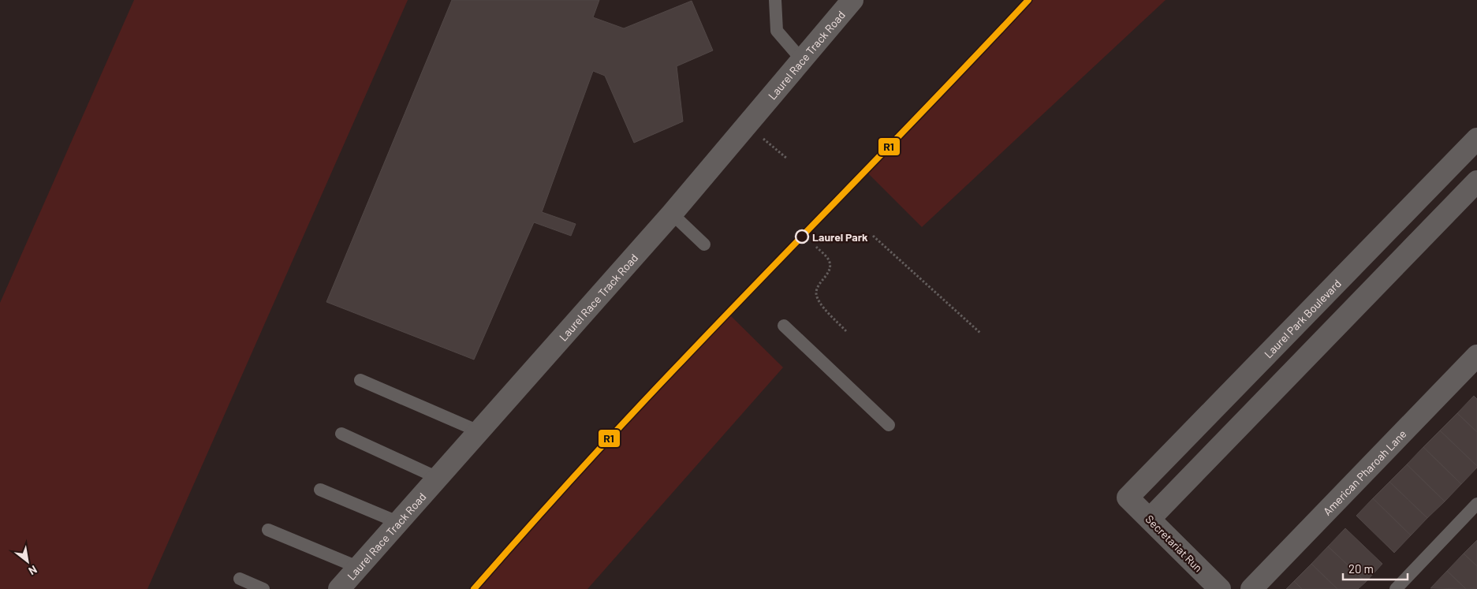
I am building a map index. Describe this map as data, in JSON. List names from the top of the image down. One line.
{"streets":{"street":["Laurel Race Track Road","Laurel Park Boulevard","American Pharoah Lane","Secretariat Run"]},"crossings":[["Laurel Park Boulevard","Secretariat Run"]],"places":["Laurel Park"],"lines":["transit line R1"],"scale_bar":"20 m","north":"bottom right"}
